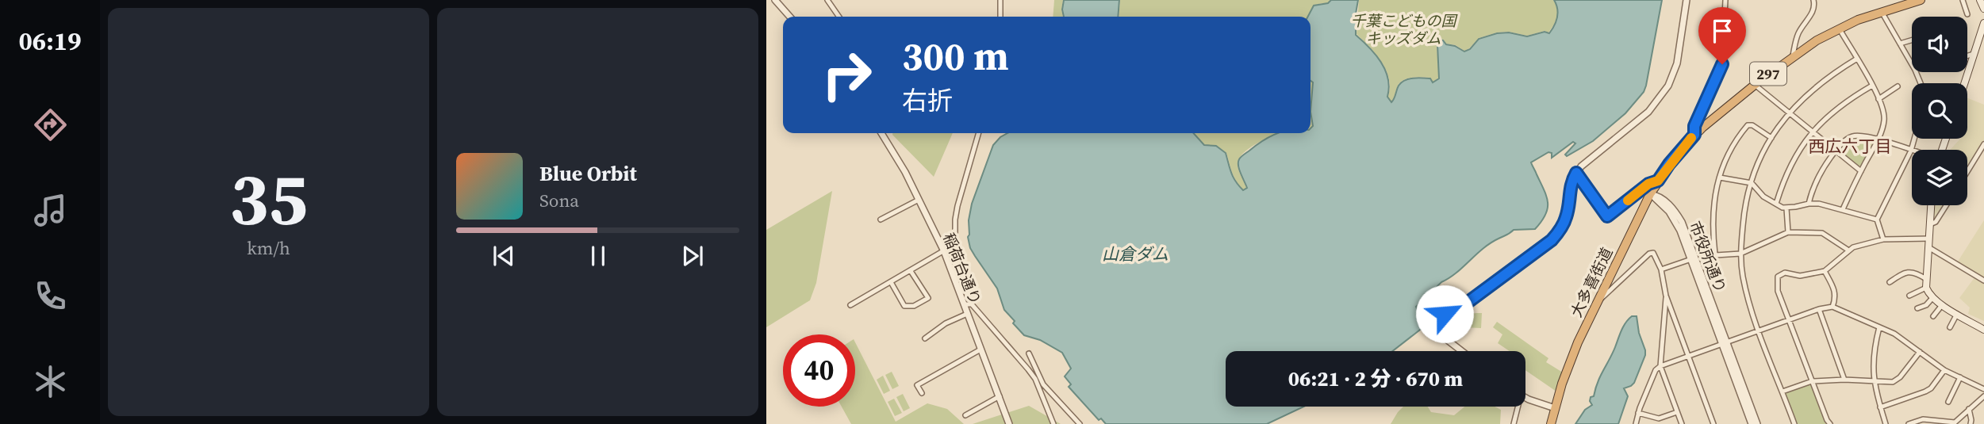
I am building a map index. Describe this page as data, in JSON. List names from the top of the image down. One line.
{"streets":{"highway":["297","大多喜街道"],"street":["市役所通り","稲荷台通り"]},"crossings":[["市役所通り","大多喜街道"]],"districts":["西広六丁目"],"water":["山倉ダム"],"parks":["千葉こどもの国 キッズダム"],"page":{"tabs":"06:19","tile":["35","km/h"],"turn":["300 m","右折"],"song":["Blue Orbit","Sona"],"limit":"40","trip":"06:21 · 2 分 · 670 m"}}
